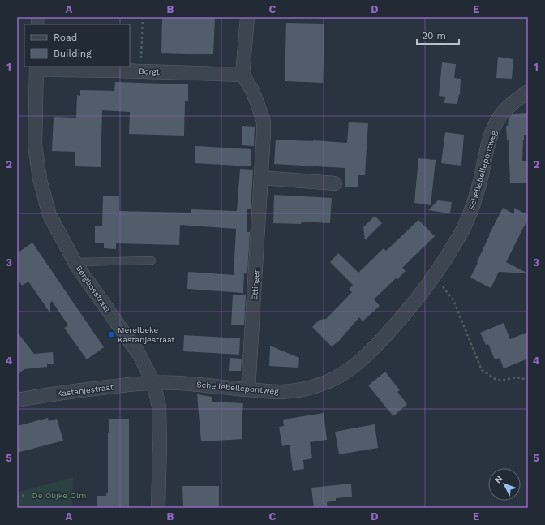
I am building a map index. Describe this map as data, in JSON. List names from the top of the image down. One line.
{"streets":{"street":["Borgt","Schellebellepontweg","Ettingen","Bergbosstraat","Kastanjestraat"]},"crossings":[["Borgt","Ettingen"],["Borgt","Bergbosstraat"],["Schellebellepontweg","Ettingen"],["Schellebellepontweg","Bergbosstraat"],["Schellebellepontweg","Kastanjestraat"],["Bergbosstraat","Kastanjestraat"]],"parks":["De Olijke Olm"],"places":{"transit":["Merelbeke Kastanjestraat"]},"legend":["Road","Building"],"scale_bar":"20 m","north":"top left","grid":{"columns":["A","B","C","D","E"],"rows":["1","2","3","4","5"]}}
